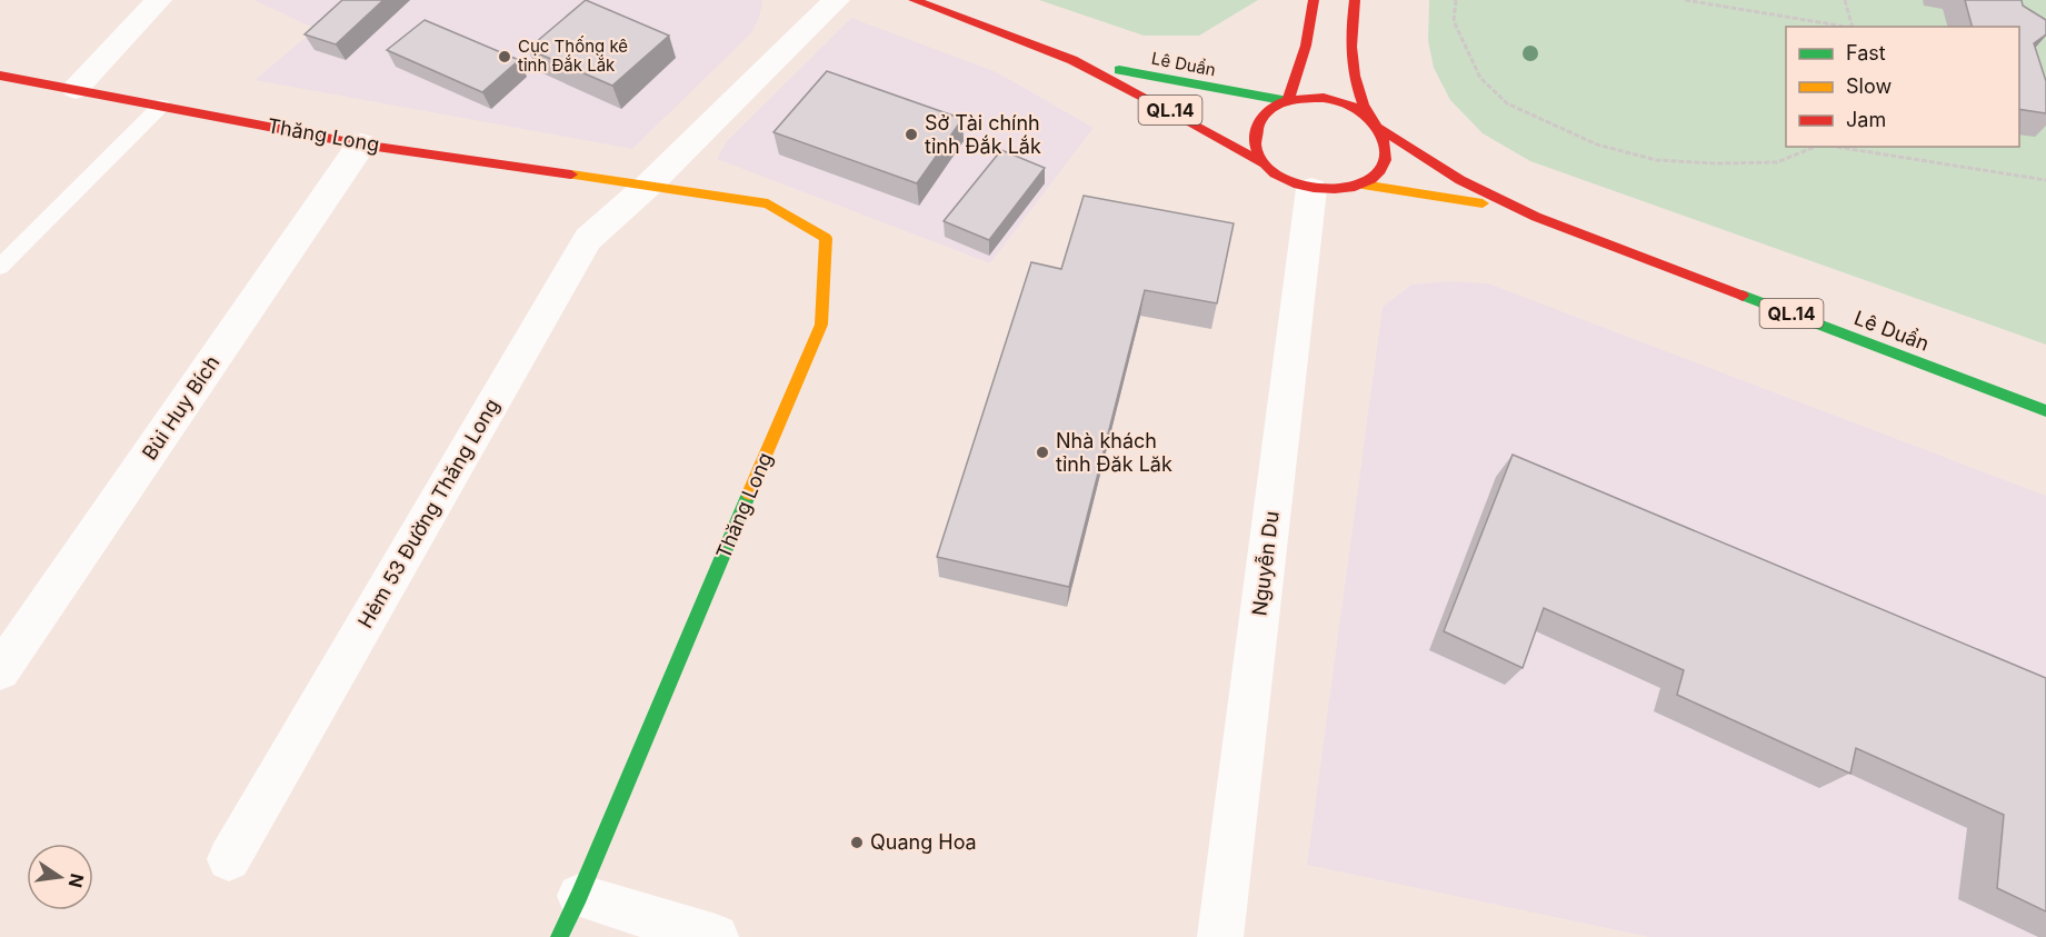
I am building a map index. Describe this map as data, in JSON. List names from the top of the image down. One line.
{"streets":{"street":["Lê Duẩn","QL.14","Thăng Long","Bùi Huy Bích","Hẻm 53 Đường Thăng Long","Nguyễn Du"]},"crossings":[["Lê Duẩn","Nguyễn Du"],["Thăng Long","Bùi Huy Bích"],["Thăng Long","Hẻm 53 Đường Thăng Long"]],"places":["Cục Thống kê tỉnh Đắk Lắk","Sở Tài chính tỉnh Đắk Lắk","Nhà khách tỉnh Đăk Lăk","Quang Hoa"],"legend":["Fast","Slow","Jam"],"north":"right"}
